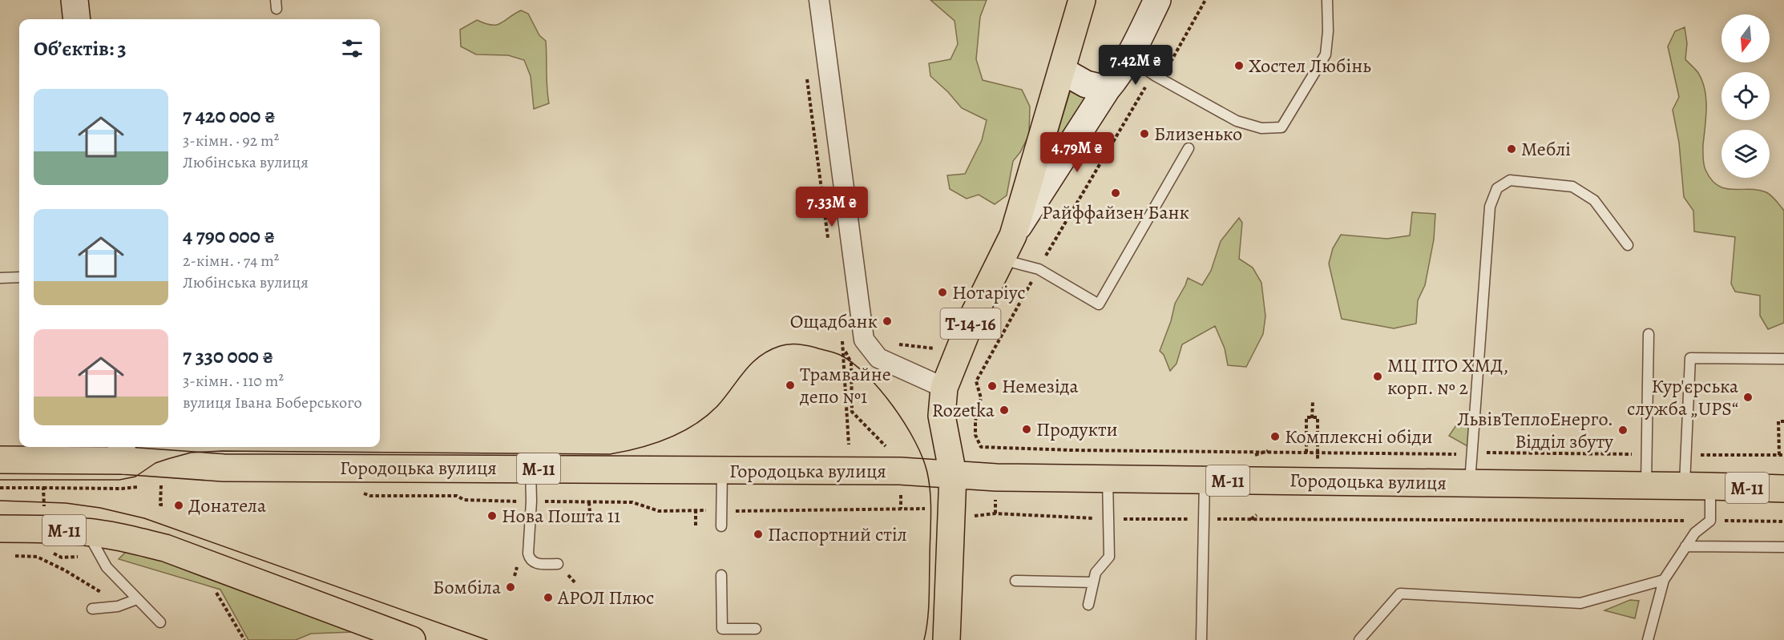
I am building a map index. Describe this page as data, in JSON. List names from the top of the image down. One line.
{"streets":{"main road":["Т-14-16","Городоцька вулиця","М-11"]},"crossings":[["Т-14-16","Городоцька вулиця"]],"places":["Хостел Любінь","Близенько","Меблі","Райффайзен Банк","Нотаріус","Ощадбанк","МЦ ПТО ХМД, корп. № 2","Трамвайне депо №1","Немезіда","Кур'єрська служба „UPS“","Rozetka","Продукти","ЛьвівТеплоЕнерго. Відділ збуту","Комплексні обіди","Донатела","Нова Пошта 11","Паспортний стіл","Бомбіла","АРОЛ Плюс"],"north":"bottom","page":{"heading":"Об’єктів: 3","price":["7.42M ₴","4.79M ₴","7.33M ₴"],"list":[{"name":"7 420 000 ₴","note":"3-кімн. · 92 m² · Любінська вулиця"},{"name":"4 790 000 ₴","note":"2-кімн. · 74 m² · Любінська вулиця"},{"name":"7 330 000 ₴","note":"3-кімн. · 110 m² · вулиця Івана Боберського"}]}}
